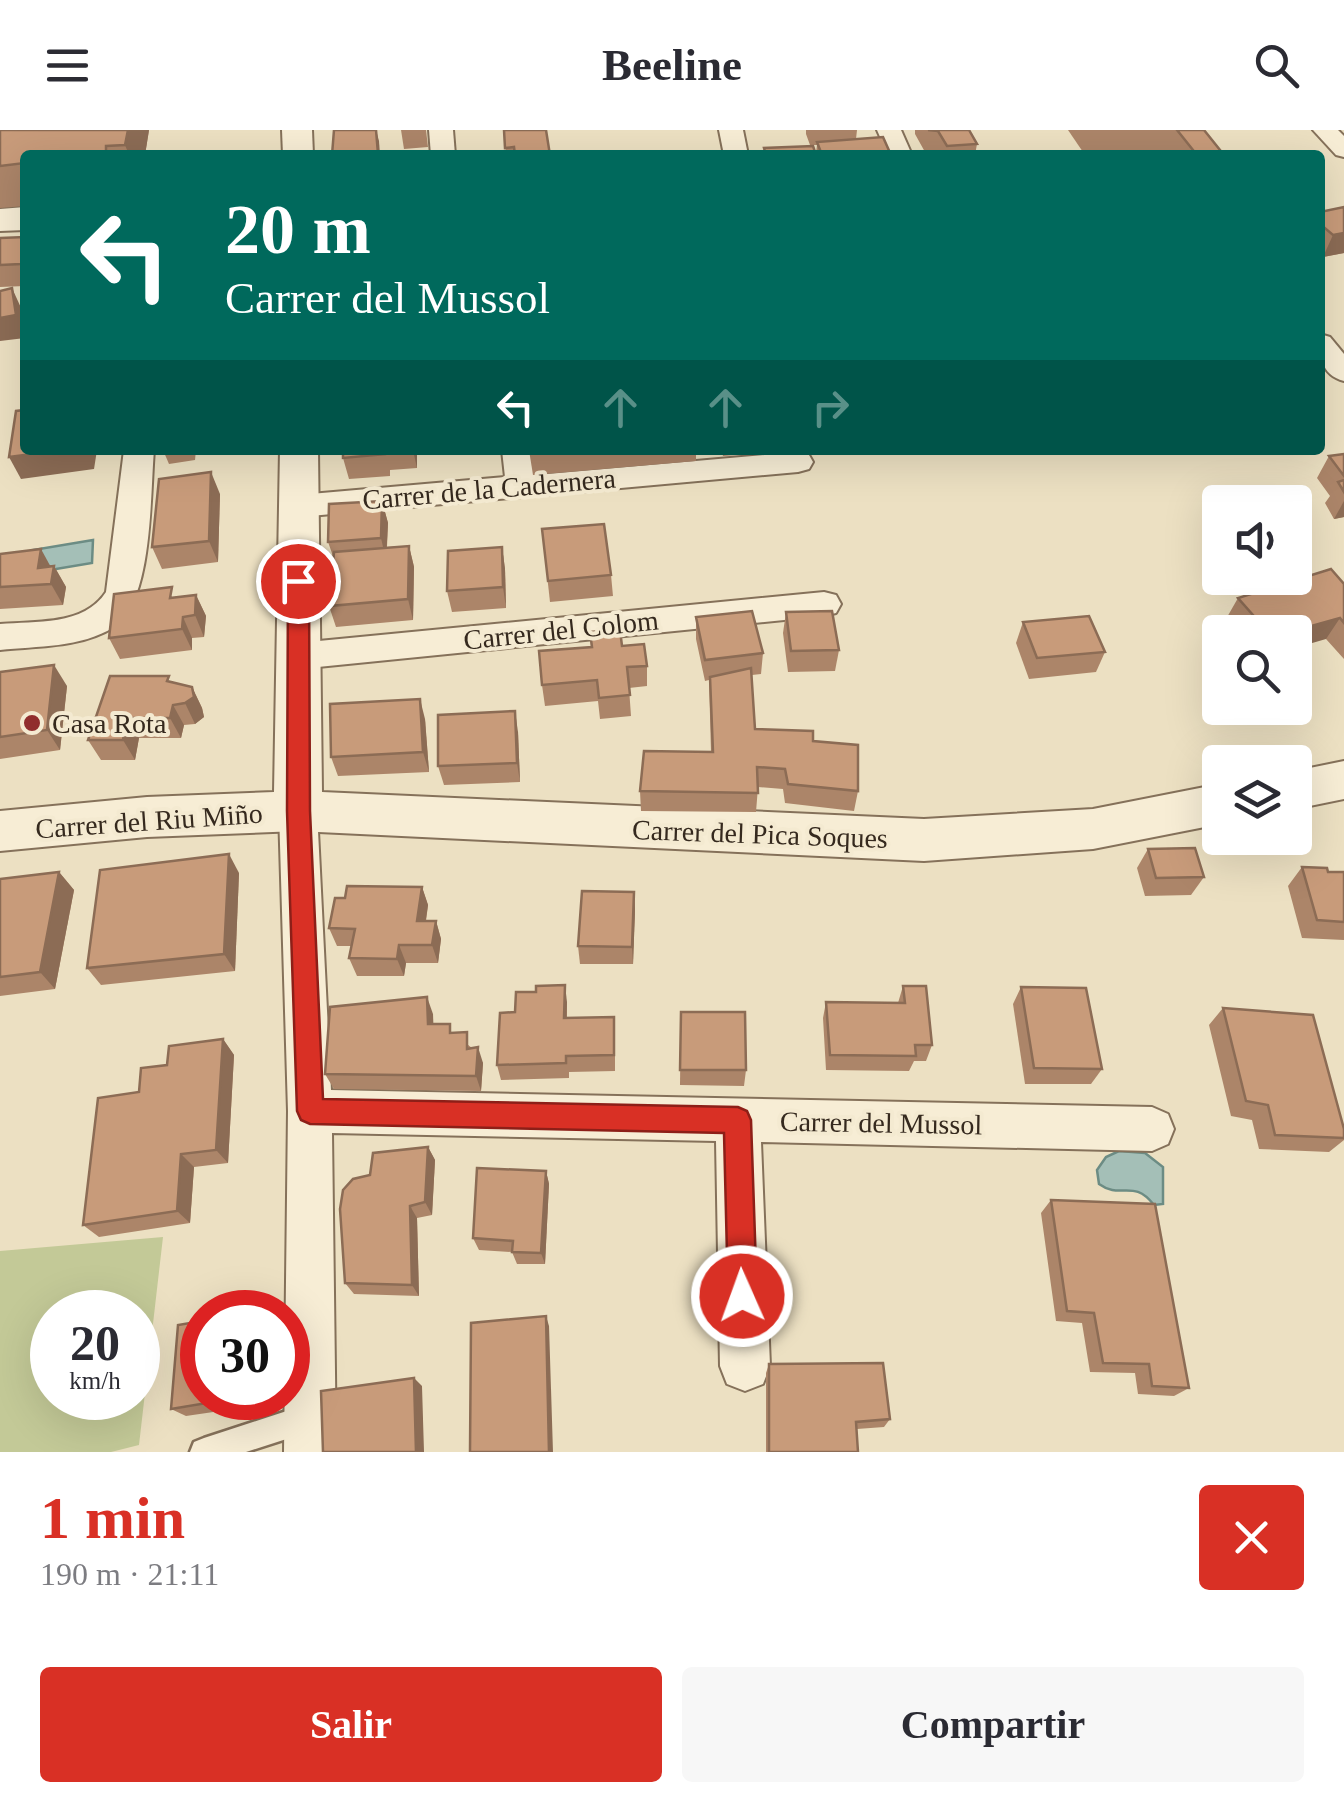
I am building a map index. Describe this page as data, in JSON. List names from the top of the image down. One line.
{"streets":{"street":["Carrer de la Cadernera","Carrer del Colom","Carrer del Riu Miño","Carrer del Pica Soques","Carrer del Mussol"]},"crossings":[["Carrer del Riu Miño","Carrer del Pica Soques"]],"places":["Casa Rota"],"page":{"header":"Beeline","turn":["20 m","Carrer del Mussol"],"speed":"20 km/h","limit":"30","heading":["1 min","190 m · 21:11"],"buttons":["Salir","Compartir"]}}
